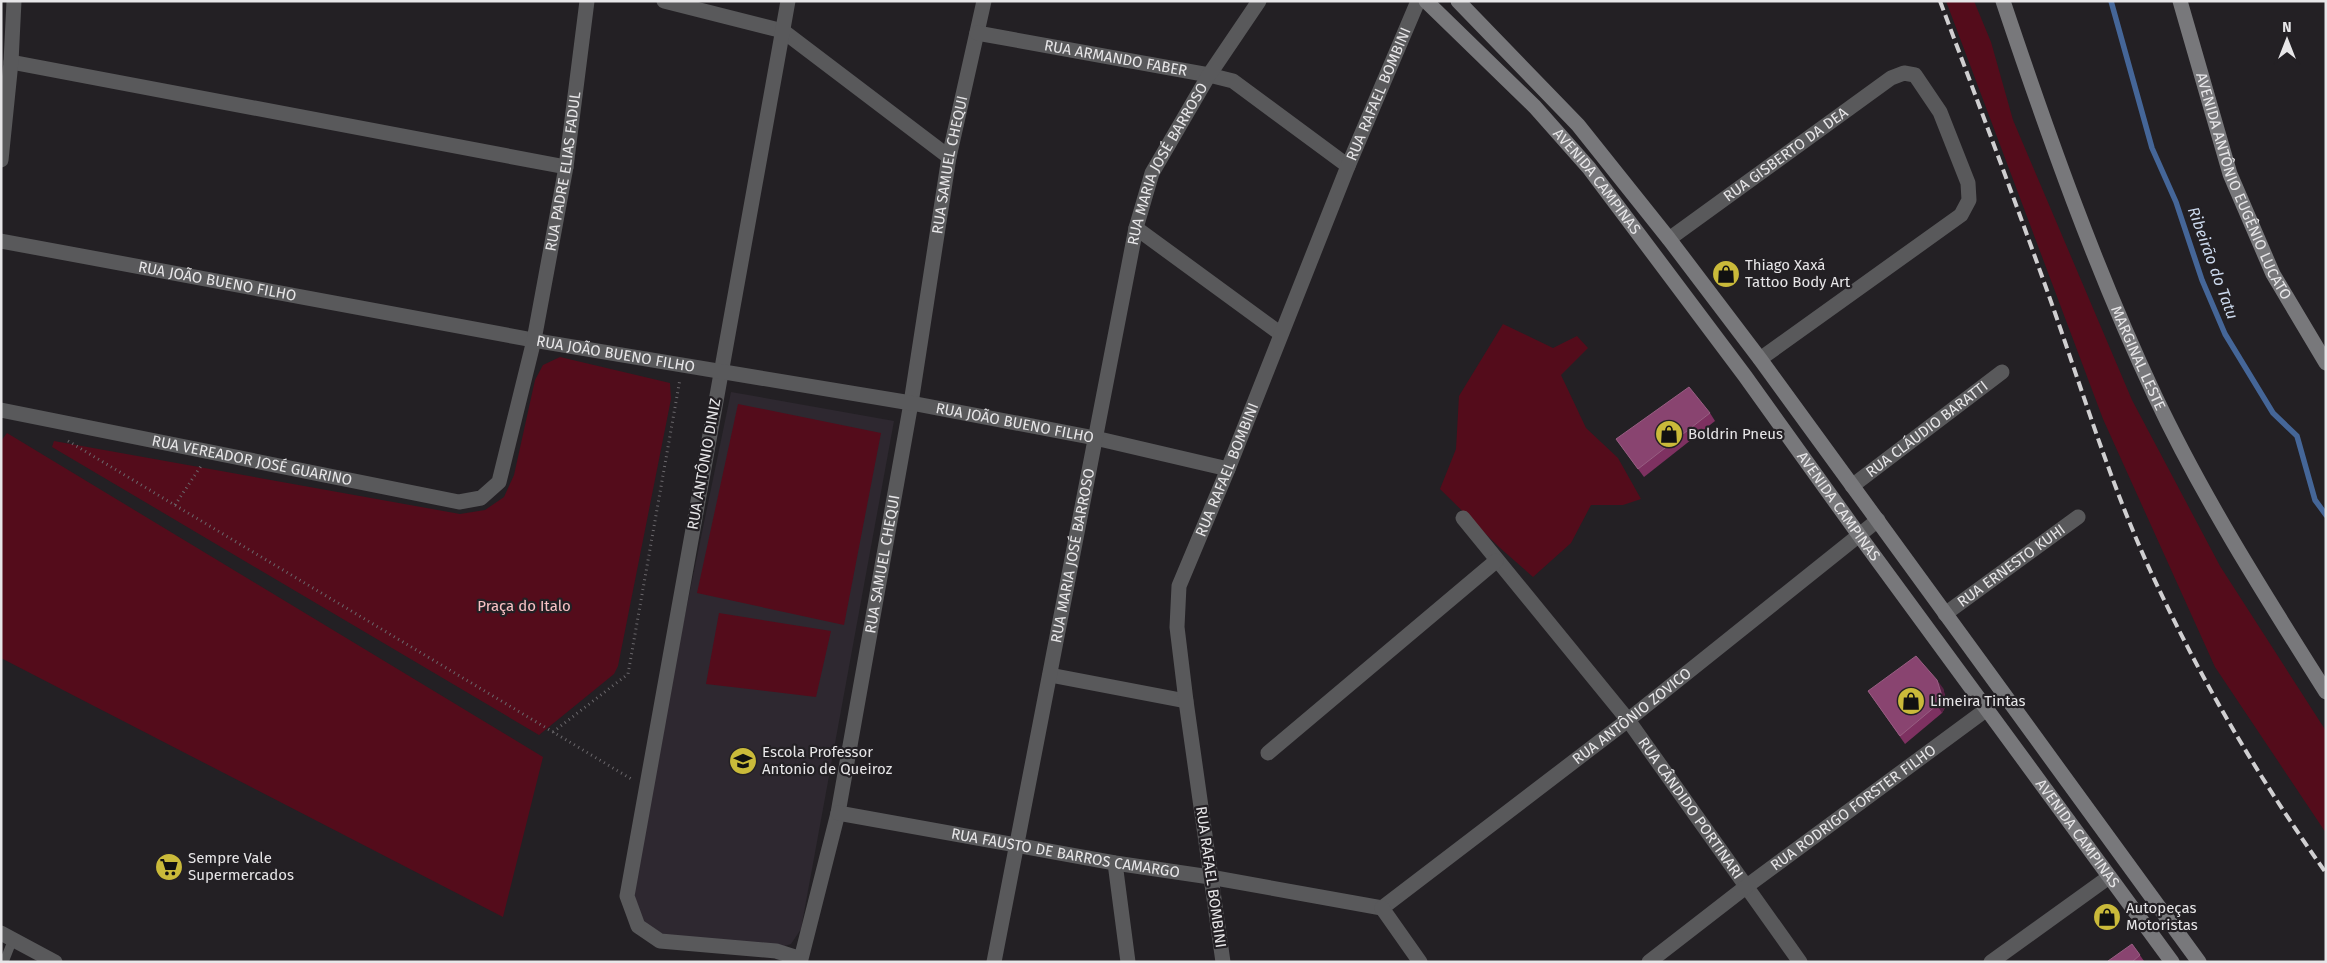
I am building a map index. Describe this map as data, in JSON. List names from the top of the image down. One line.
{"streets":{"main road":["AVENIDA CAMPINAS","AVENIDA ANTÔNIO EUGÊNIO LUCATO","MARGINAL LESTE"],"street":["RUA ARMANDO FABER","RUA RAFAEL BOMBINI","RUA GISBERTO DA DEA","RUA SAMUEL CHEQUI","RUA MARIA JOSÉ BARROSO","RUA PADRE ELIAS FADUL","RUA JOÃO BUENO FILHO","RUA CLÁUDIO BARATTI","RUA VEREADOR JOSÉ GUARINO","RUA ANTÔNIO DINIZ","RUA ERNESTO KUHI","RUA ANTÔNIO ZOVICO","RUA CÂNDIDO PORTINARI","RUA RODRIGO FORSTER FILHO","RUA FAUSTO DE BARROS CAMARGO"]},"crossings":[["RUA ARMANDO FABER","RUA RAFAEL BOMBINI"],["RUA ARMANDO FABER","RUA SAMUEL CHEQUI"],["RUA ARMANDO FABER","RUA MARIA JOSÉ BARROSO"],["RUA RAFAEL BOMBINI","RUA JOÃO BUENO FILHO"],["RUA RAFAEL BOMBINI","RUA FAUSTO DE BARROS CAMARGO"],["RUA GISBERTO DA DEA","AVENIDA CAMPINAS"],["RUA SAMUEL CHEQUI","RUA JOÃO BUENO FILHO"],["RUA SAMUEL CHEQUI","RUA ANTÔNIO DINIZ"],["RUA SAMUEL CHEQUI","RUA FAUSTO DE BARROS CAMARGO"],["RUA MARIA JOSÉ BARROSO","RUA JOÃO BUENO FILHO"],["RUA MARIA JOSÉ BARROSO","RUA FAUSTO DE BARROS CAMARGO"],["RUA PADRE ELIAS FADUL","RUA JOÃO BUENO FILHO"],["RUA PADRE ELIAS FADUL","RUA VEREADOR JOSÉ GUARINO"],["AVENIDA CAMPINAS","RUA CLÁUDIO BARATTI"],["AVENIDA CAMPINAS","RUA ERNESTO KUHI"],["AVENIDA CAMPINAS","RUA ANTÔNIO ZOVICO"],["AVENIDA CAMPINAS","RUA RODRIGO FORSTER FILHO"],["RUA JOÃO BUENO FILHO","RUA ANTÔNIO DINIZ"],["RUA ANTÔNIO ZOVICO","RUA CÂNDIDO PORTINARI"],["RUA ANTÔNIO ZOVICO","RUA FAUSTO DE BARROS CAMARGO"],["RUA CÂNDIDO PORTINARI","RUA RODRIGO FORSTER FILHO"]],"water":["Ribeirão do Tatu"],"parks":["Praça do Italo"],"places":{"shop":["Thiago Xaxá Tattoo Body Art","Boldrin Pneus","Limeira Tintas","Autopeças Motoristas"],"school or university":["Escola Professor Antonio de Queiroz"],"supermarket":["Sempre Vale Supermercados"]},"north":"top"}
